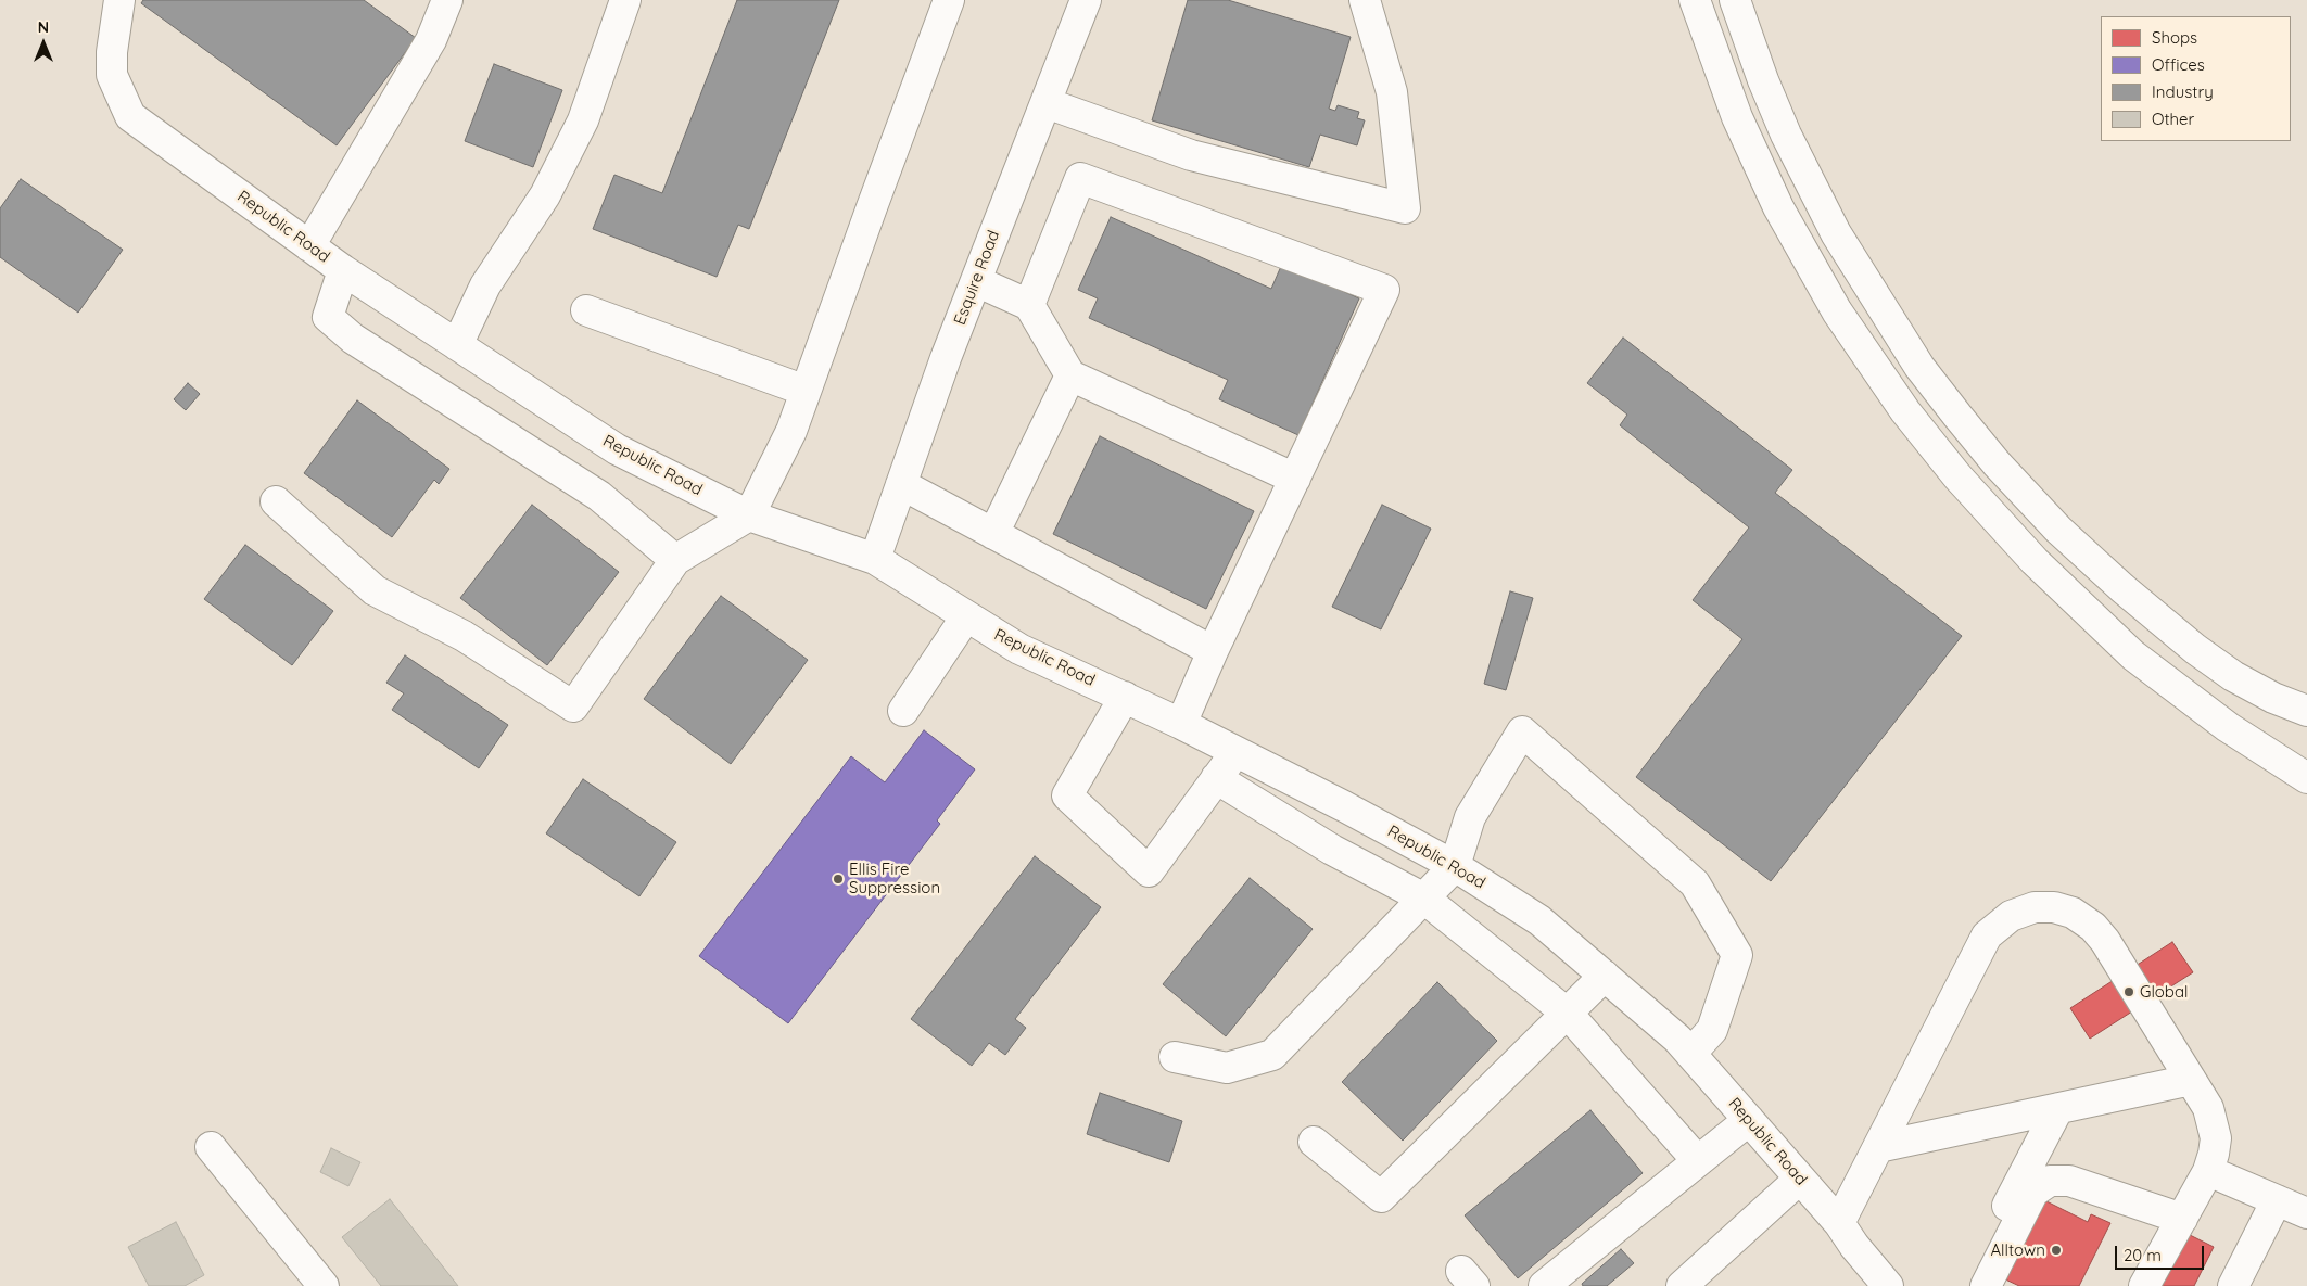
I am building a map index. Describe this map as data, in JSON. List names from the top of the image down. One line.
{"streets":{"main road":["Republic Road","Esquire Road"]},"crossings":[["Republic Road","Esquire Road"]],"places":["Ellis Fire Suppression","Global","Alltown"],"legend":["Shops","Offices","Industry","Other"],"scale_bar":"20 m","north":"top"}
